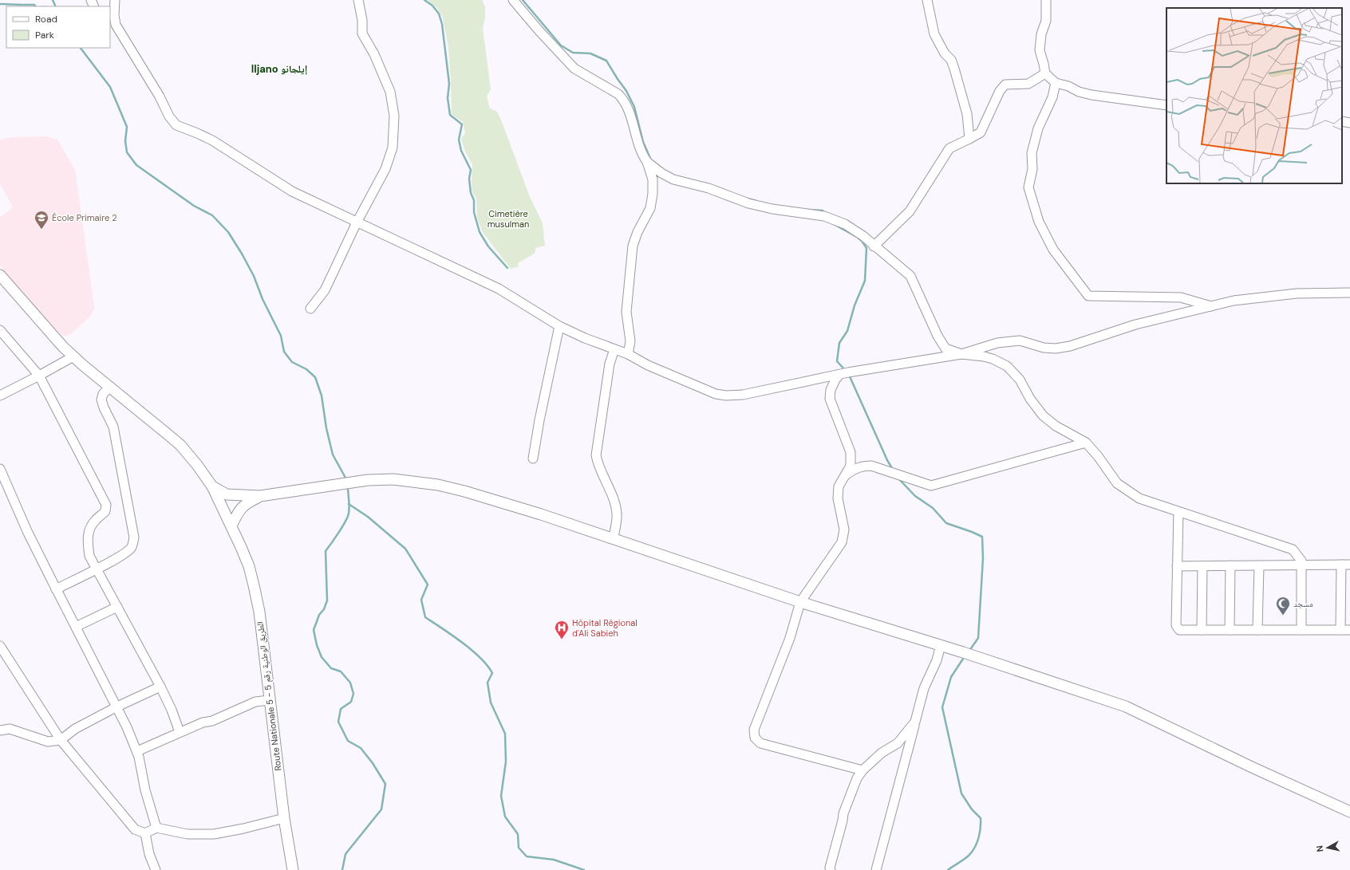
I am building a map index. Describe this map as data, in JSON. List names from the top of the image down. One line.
{"streets":{"main road":["Route Nationale 5 - الطريق الوطنية رقم 5"]},"districts":["Iljano إيلجانو"],"parks":["Cimetière musulman"],"places":{"school or university":["École Primaire 2"],"mosque":["مسجد"],"hospital":["Hôpital Régional d'Ali Sabieh"]},"legend":["Road","Park"],"north":"left"}
